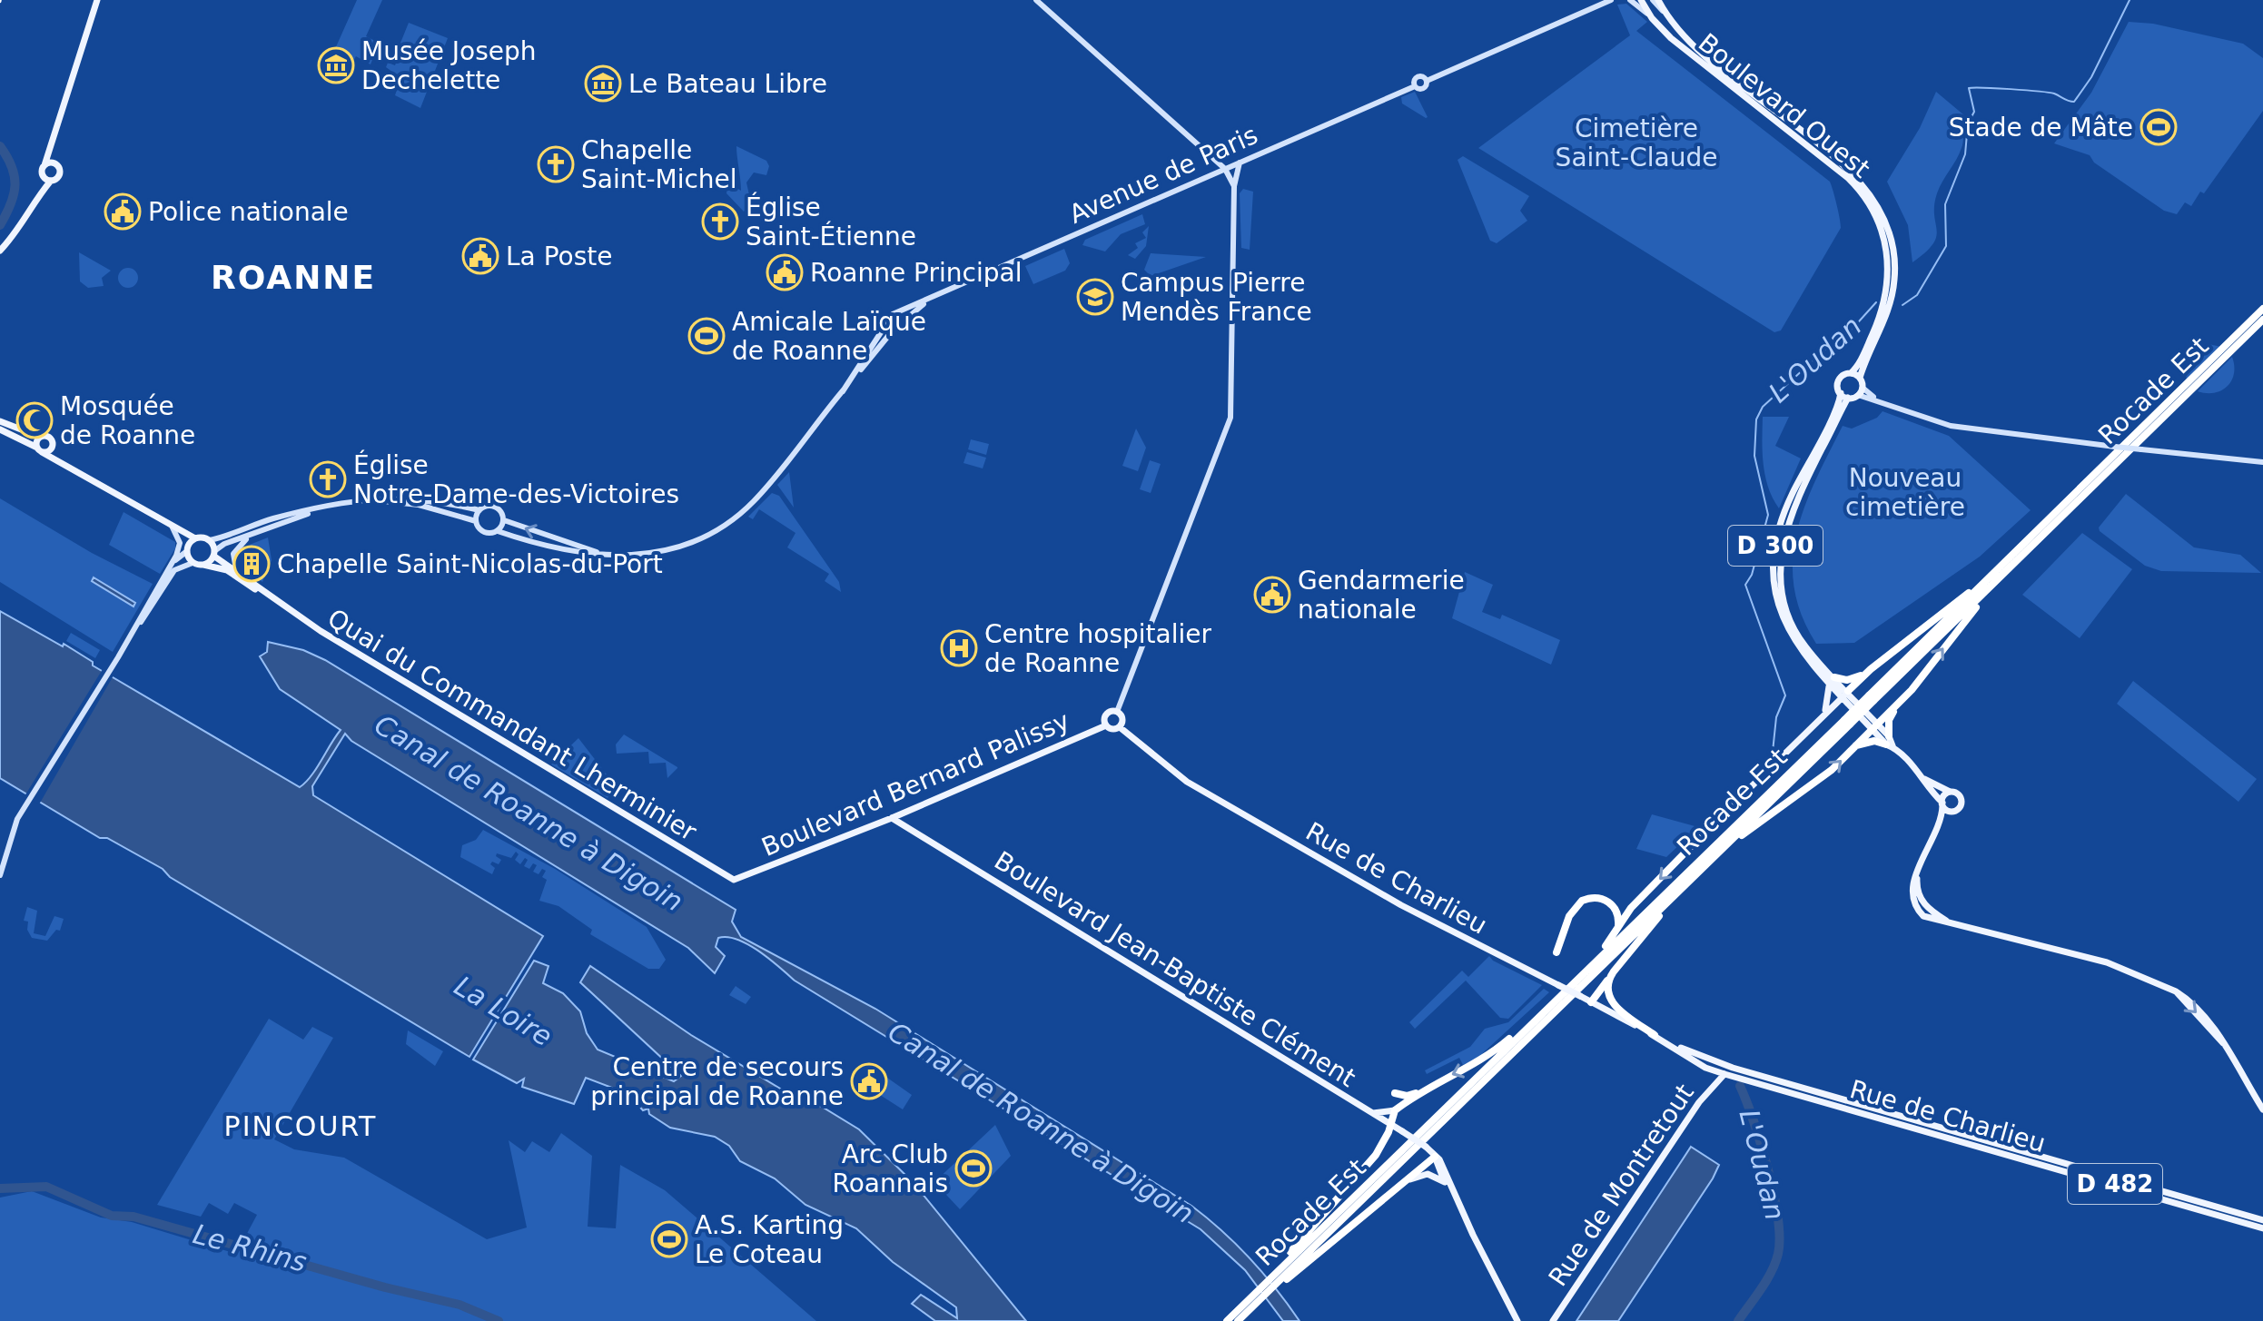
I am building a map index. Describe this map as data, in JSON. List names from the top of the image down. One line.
{"streets":{"highway":["Rocade Est"],"main road":["Boulevard Ouest","Avenue de Paris","D 300","Quai du Commandant Lherminier","Boulevard Bernard Palissy","Rue de Charlieu","Boulevard Jean-Baptiste Clément","D 482","Rue de Montretout"]},"crossings":[["Boulevard Ouest","D 300"],["Quai du Commandant Lherminier","Boulevard Bernard Palissy"],["Boulevard Bernard Palissy","Rue de Charlieu"],["Boulevard Bernard Palissy","Boulevard Jean-Baptiste Clément"],["Rue de Charlieu","Rue de Montretout"]],"districts":["ROANNE","PINCOURT"],"water":["L'Oudan","Canal de Roanne à Digoin","La Loire","Le Rhins"],"parks":["Cimetière Saint-Claude","Nouveau cimetière"],"places":{"museum":["Musée Joseph Dechelette","Le Bateau Libre"],"sports":["Stade de Mâte","Amicale Laïque de Roanne","Arc Club Roannais","A.S. Karting Le Coteau"],"church":["Chapelle Saint-Michel","Église Saint-Étienne","Église Notre-Dame-des-Victoires"],"public building":["Police nationale","La Poste","Roanne Principal","Gendarmerie nationale","Centre de secours principal de Roanne"],"school or university":["Campus Pierre Mendès France"],"mosque":["Mosquée de Roanne"],"building":["Chapelle Saint-Nicolas-du-Port"],"hospital":["Centre hospitalier de Roanne"]}}
